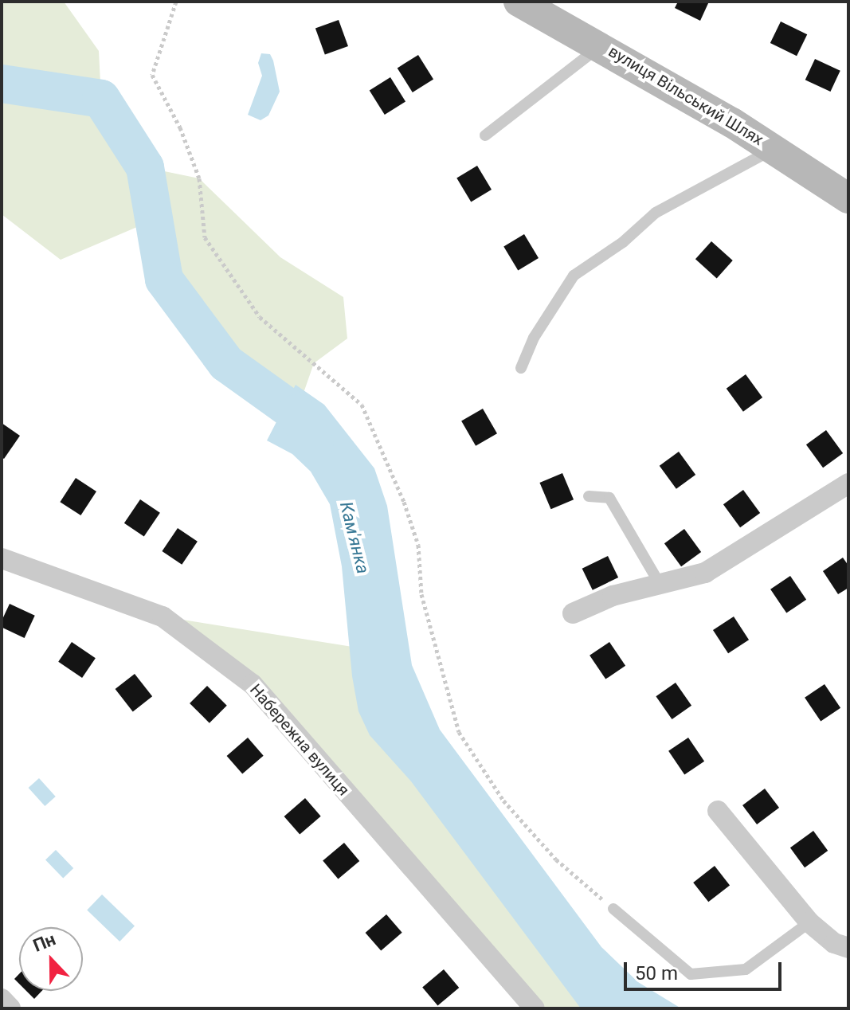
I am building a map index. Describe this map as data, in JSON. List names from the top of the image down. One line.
{"streets":{"street":["вулиця Вільський Шлях","Набережна вулиця"]},"water":["Кам'янка"],"scale_bar":"50 m","north":"top"}
